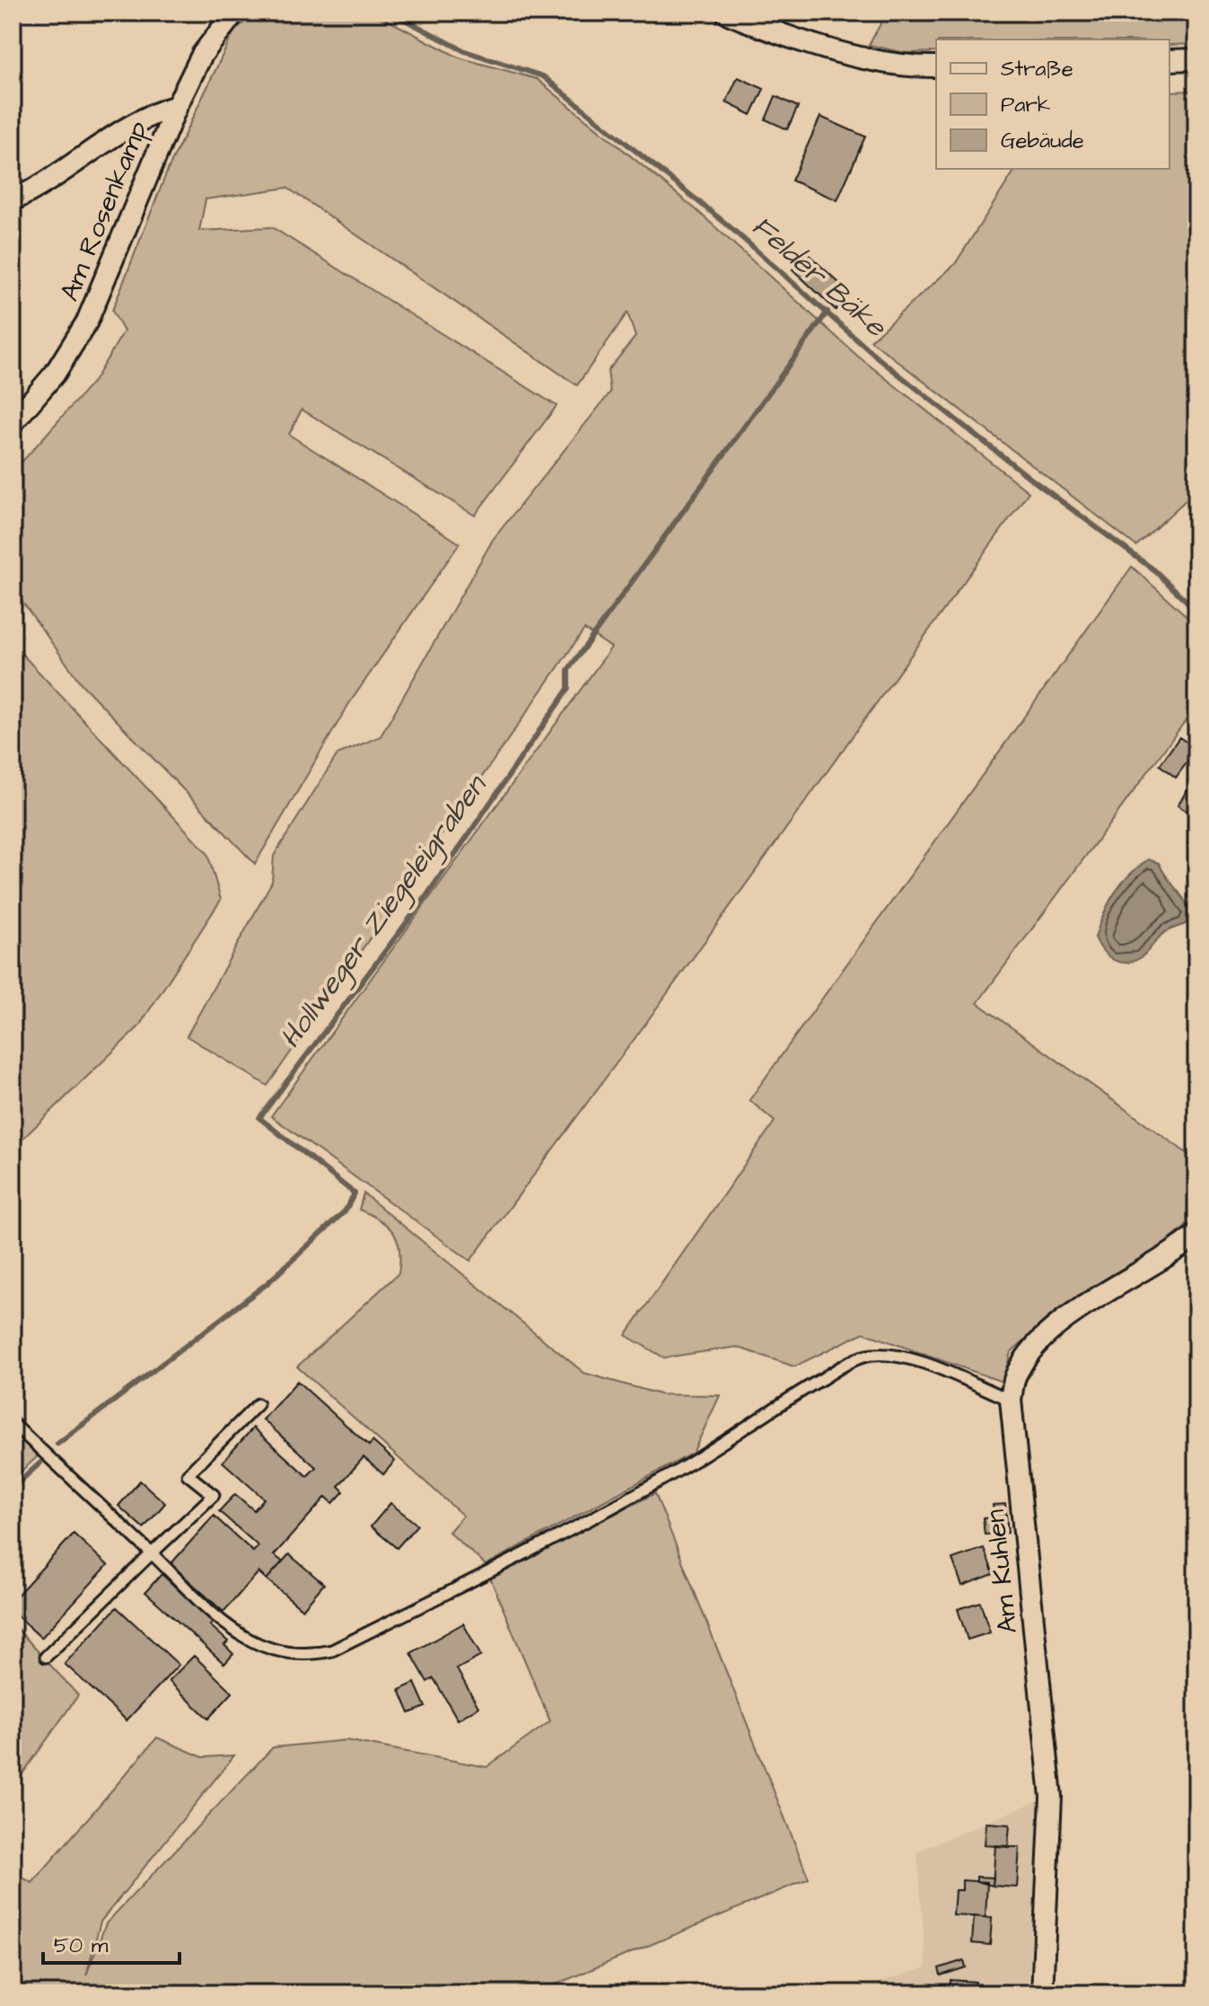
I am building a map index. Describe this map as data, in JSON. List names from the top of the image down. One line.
{"streets":{"street":["Am Rosenkamp","Am Kuhlen"]},"water":["Felder Bäke","Hollweger Ziegeleigraben"],"legend":["Straße","Park","Gebäude"],"scale_bar":"50 m"}
